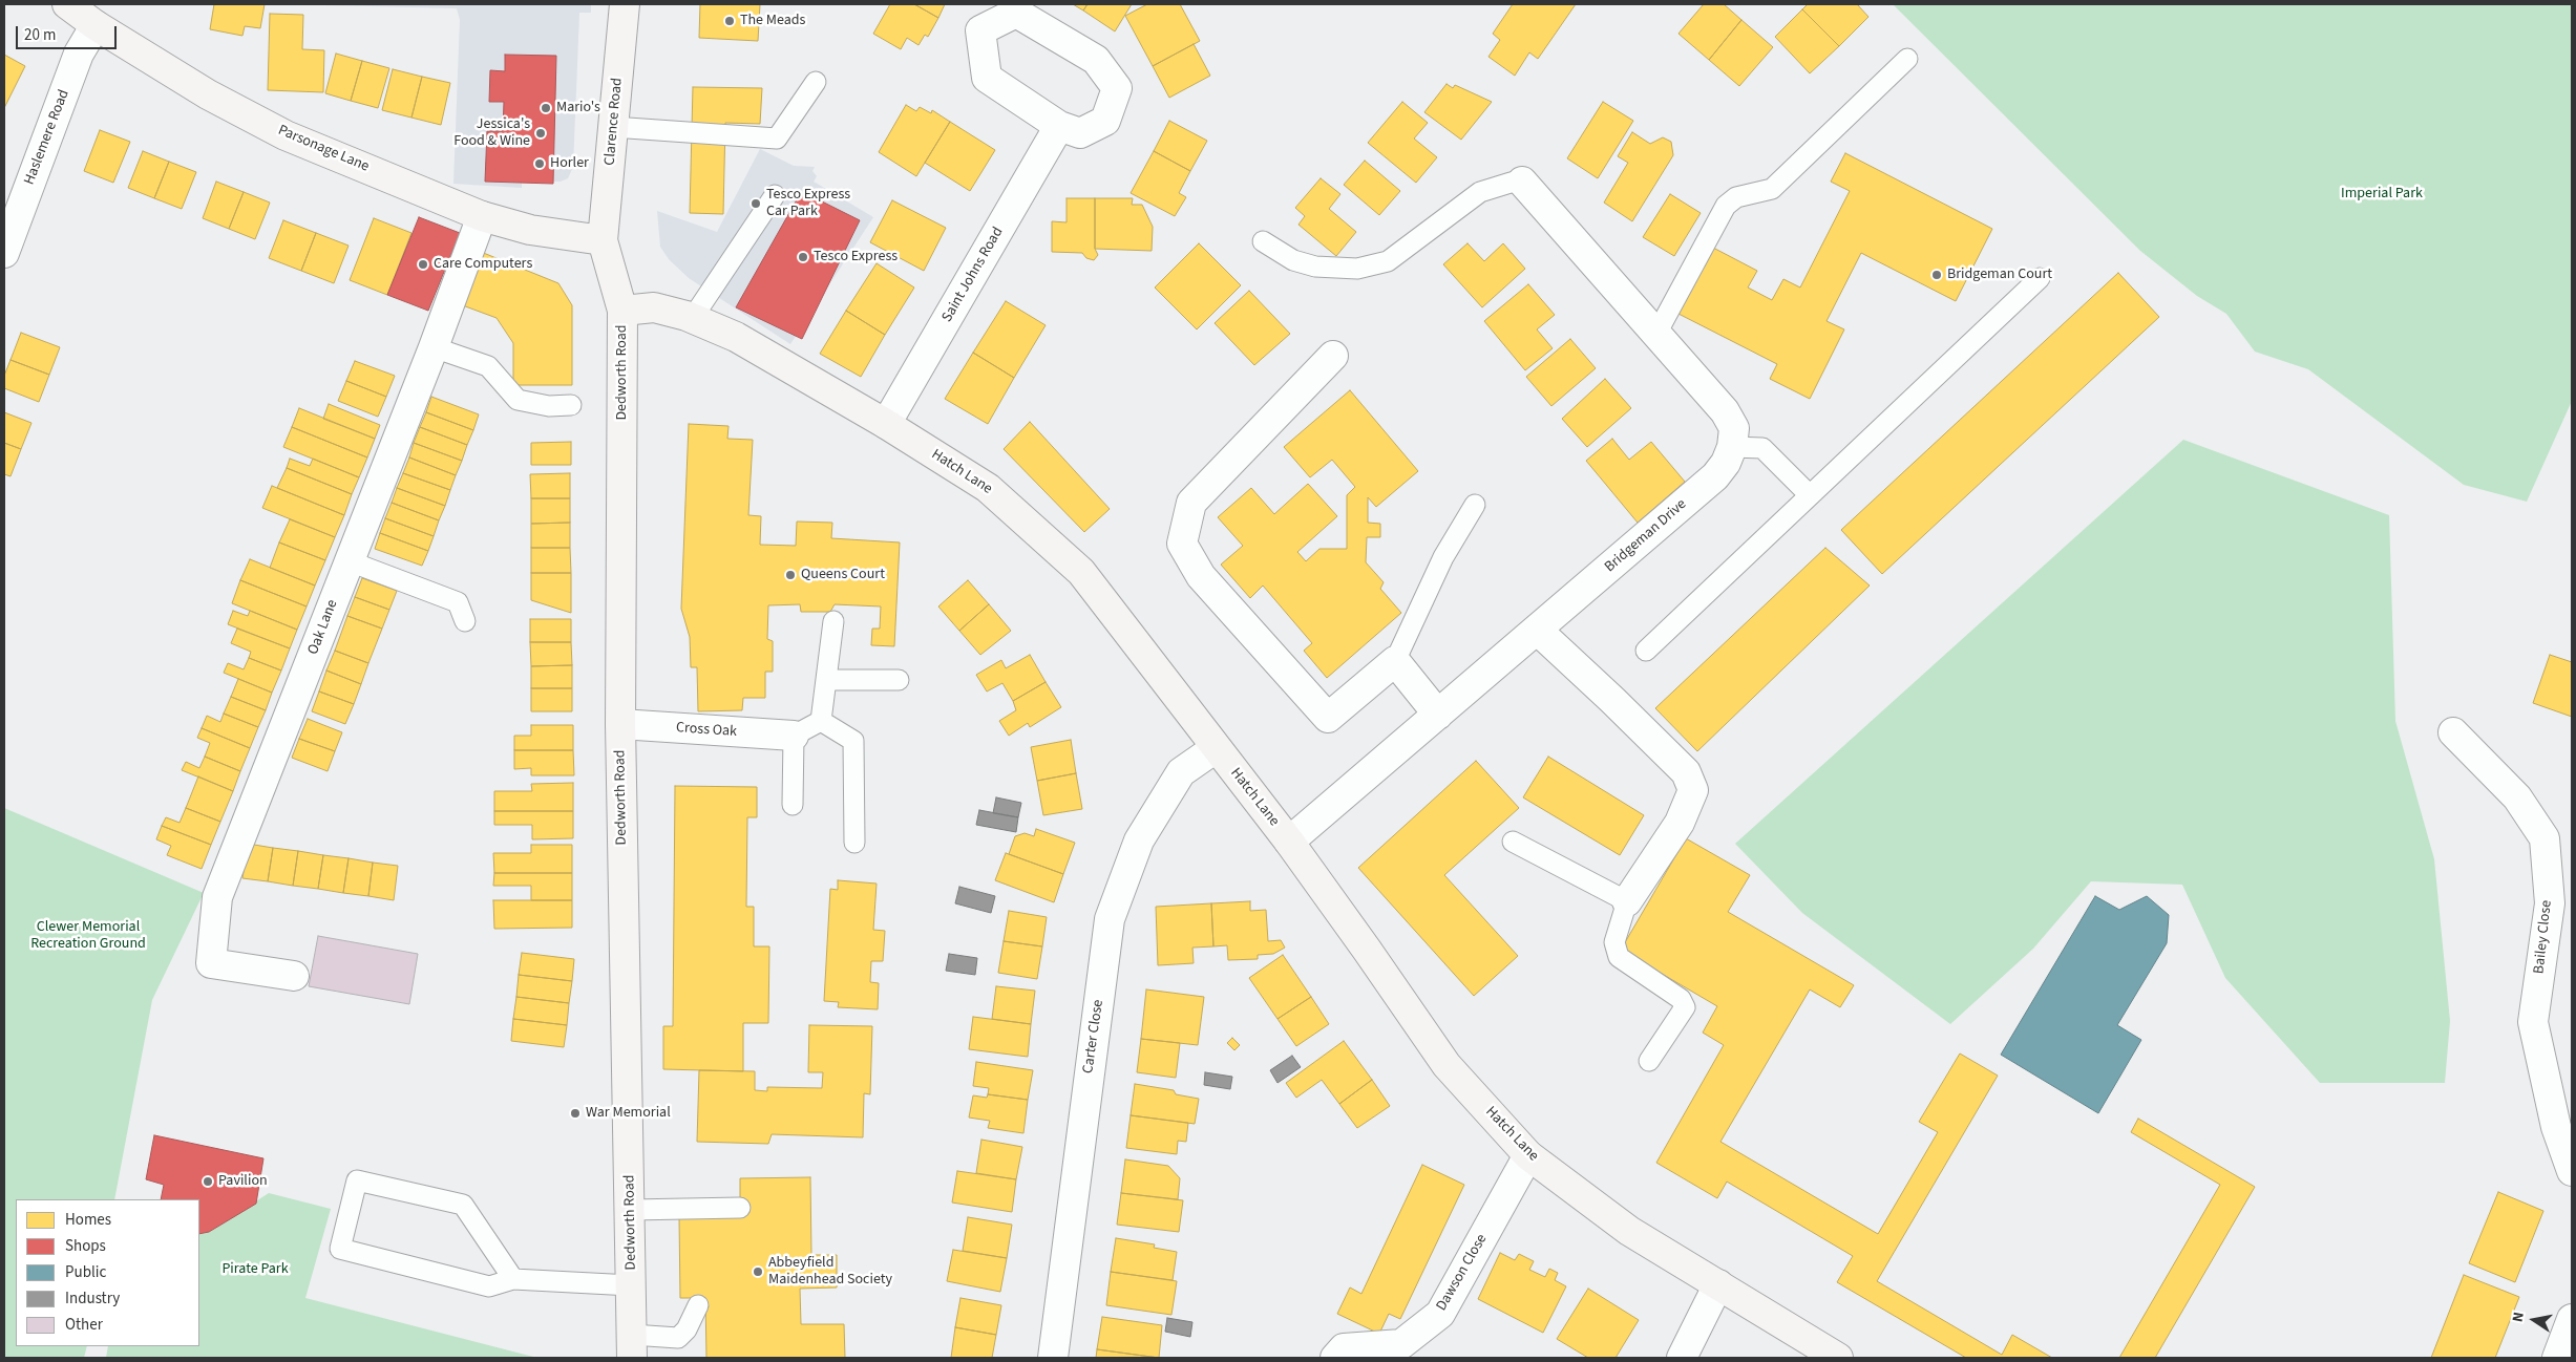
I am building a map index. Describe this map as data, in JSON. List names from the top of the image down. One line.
{"streets":{"street":["Clarence Road","Haslemere Road","Parsonage Lane","Saint Johns Road","Dedworth Road","Hatch Lane","Bridgeman Drive","Oak Lane","Cross Oak","Bailey Close","Carter Close","Dawson Close"]},"crossings":[["Clarence Road","Parsonage Lane"],["Clarence Road","Dedworth Road"],["Haslemere Road","Parsonage Lane"],["Parsonage Lane","Dedworth Road"],["Parsonage Lane","Oak Lane"],["Saint Johns Road","Hatch Lane"],["Dedworth Road","Hatch Lane"],["Dedworth Road","Cross Oak"],["Hatch Lane","Bridgeman Drive"],["Hatch Lane","Carter Close"],["Hatch Lane","Dawson Close"]],"parks":["Imperial Park","Clewer Memorial Recreation Ground","Pirate Park"],"places":["The Meads","Mario's","Jessica's Food & Wine","Horler","Tesco Express Car Park","Tesco Express","Care Computers","Bridgeman Court","Queens Court","War Memorial","Pavilion","Abbeyfield Maidenhead Society"],"legend":["Homes","Shops","Public","Industry","Other"],"scale_bar":"20 m","north":"left"}
